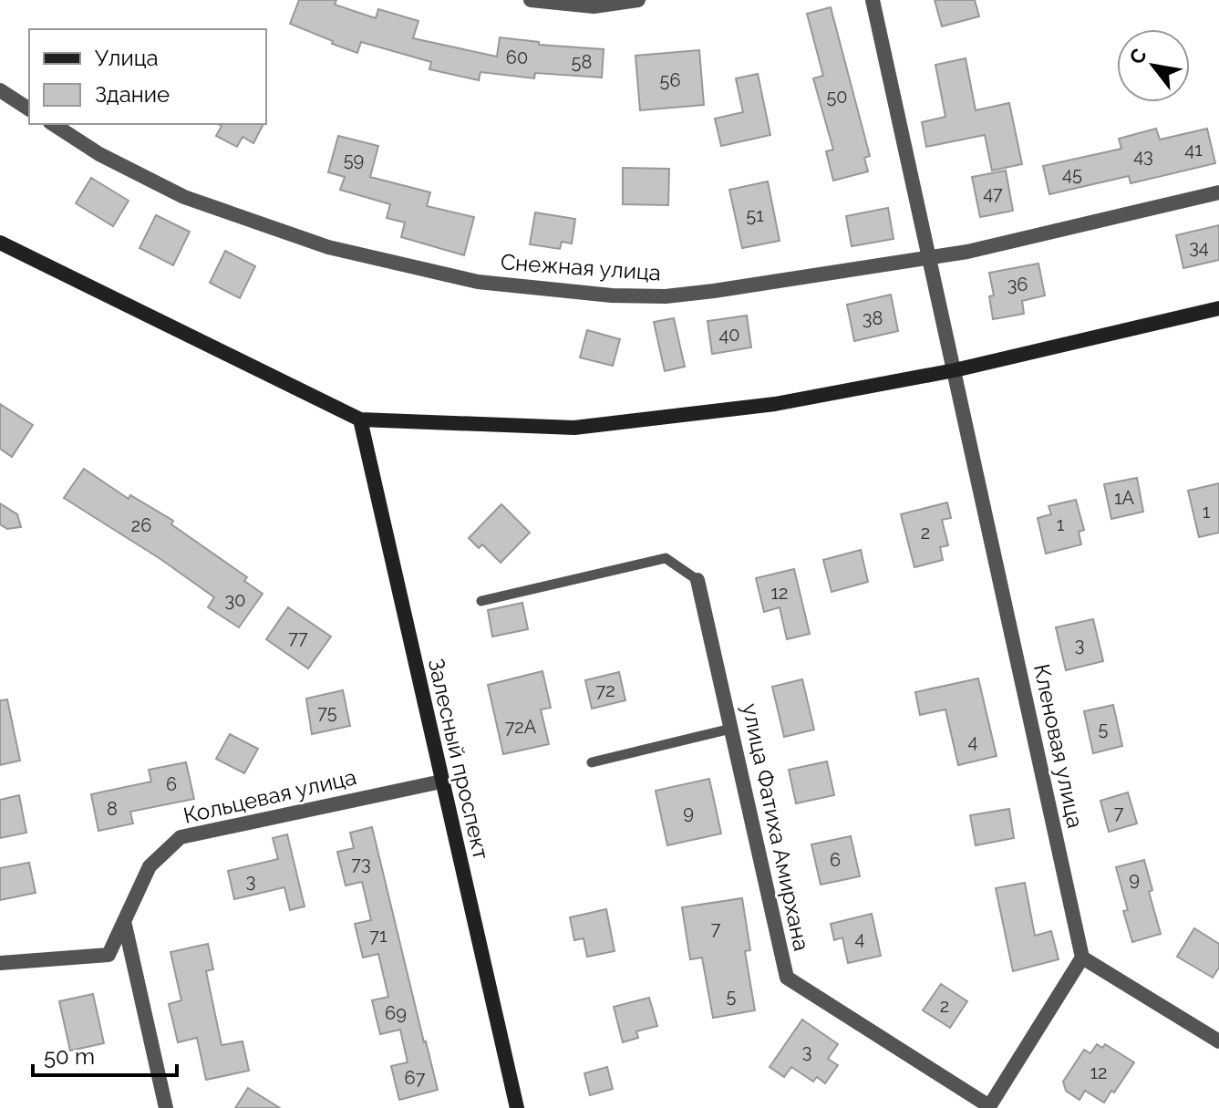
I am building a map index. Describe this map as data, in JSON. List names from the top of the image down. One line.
{"streets":{"main road":["Залесный проспект"],"street":["Снежная улица","Кленовая улица","Кольцевая улица","улица Фатиха Амирхана"]},"crossings":[["Снежная улица","Кленовая улица"],["Залесный проспект","Кольцевая улица"]],"house_numbers":["60","58","56","50","41","43","59","45","47","51","34","36","38","40","1А","1","1","26","2","12","30","77","3","72","75","72А","5","4","6","8","9","7","6","73","9","3","7","71","4","5","2","69","3","12","67"],"legend":["Улица","Здание"],"scale_bar":"50 m","north":"top left"}
